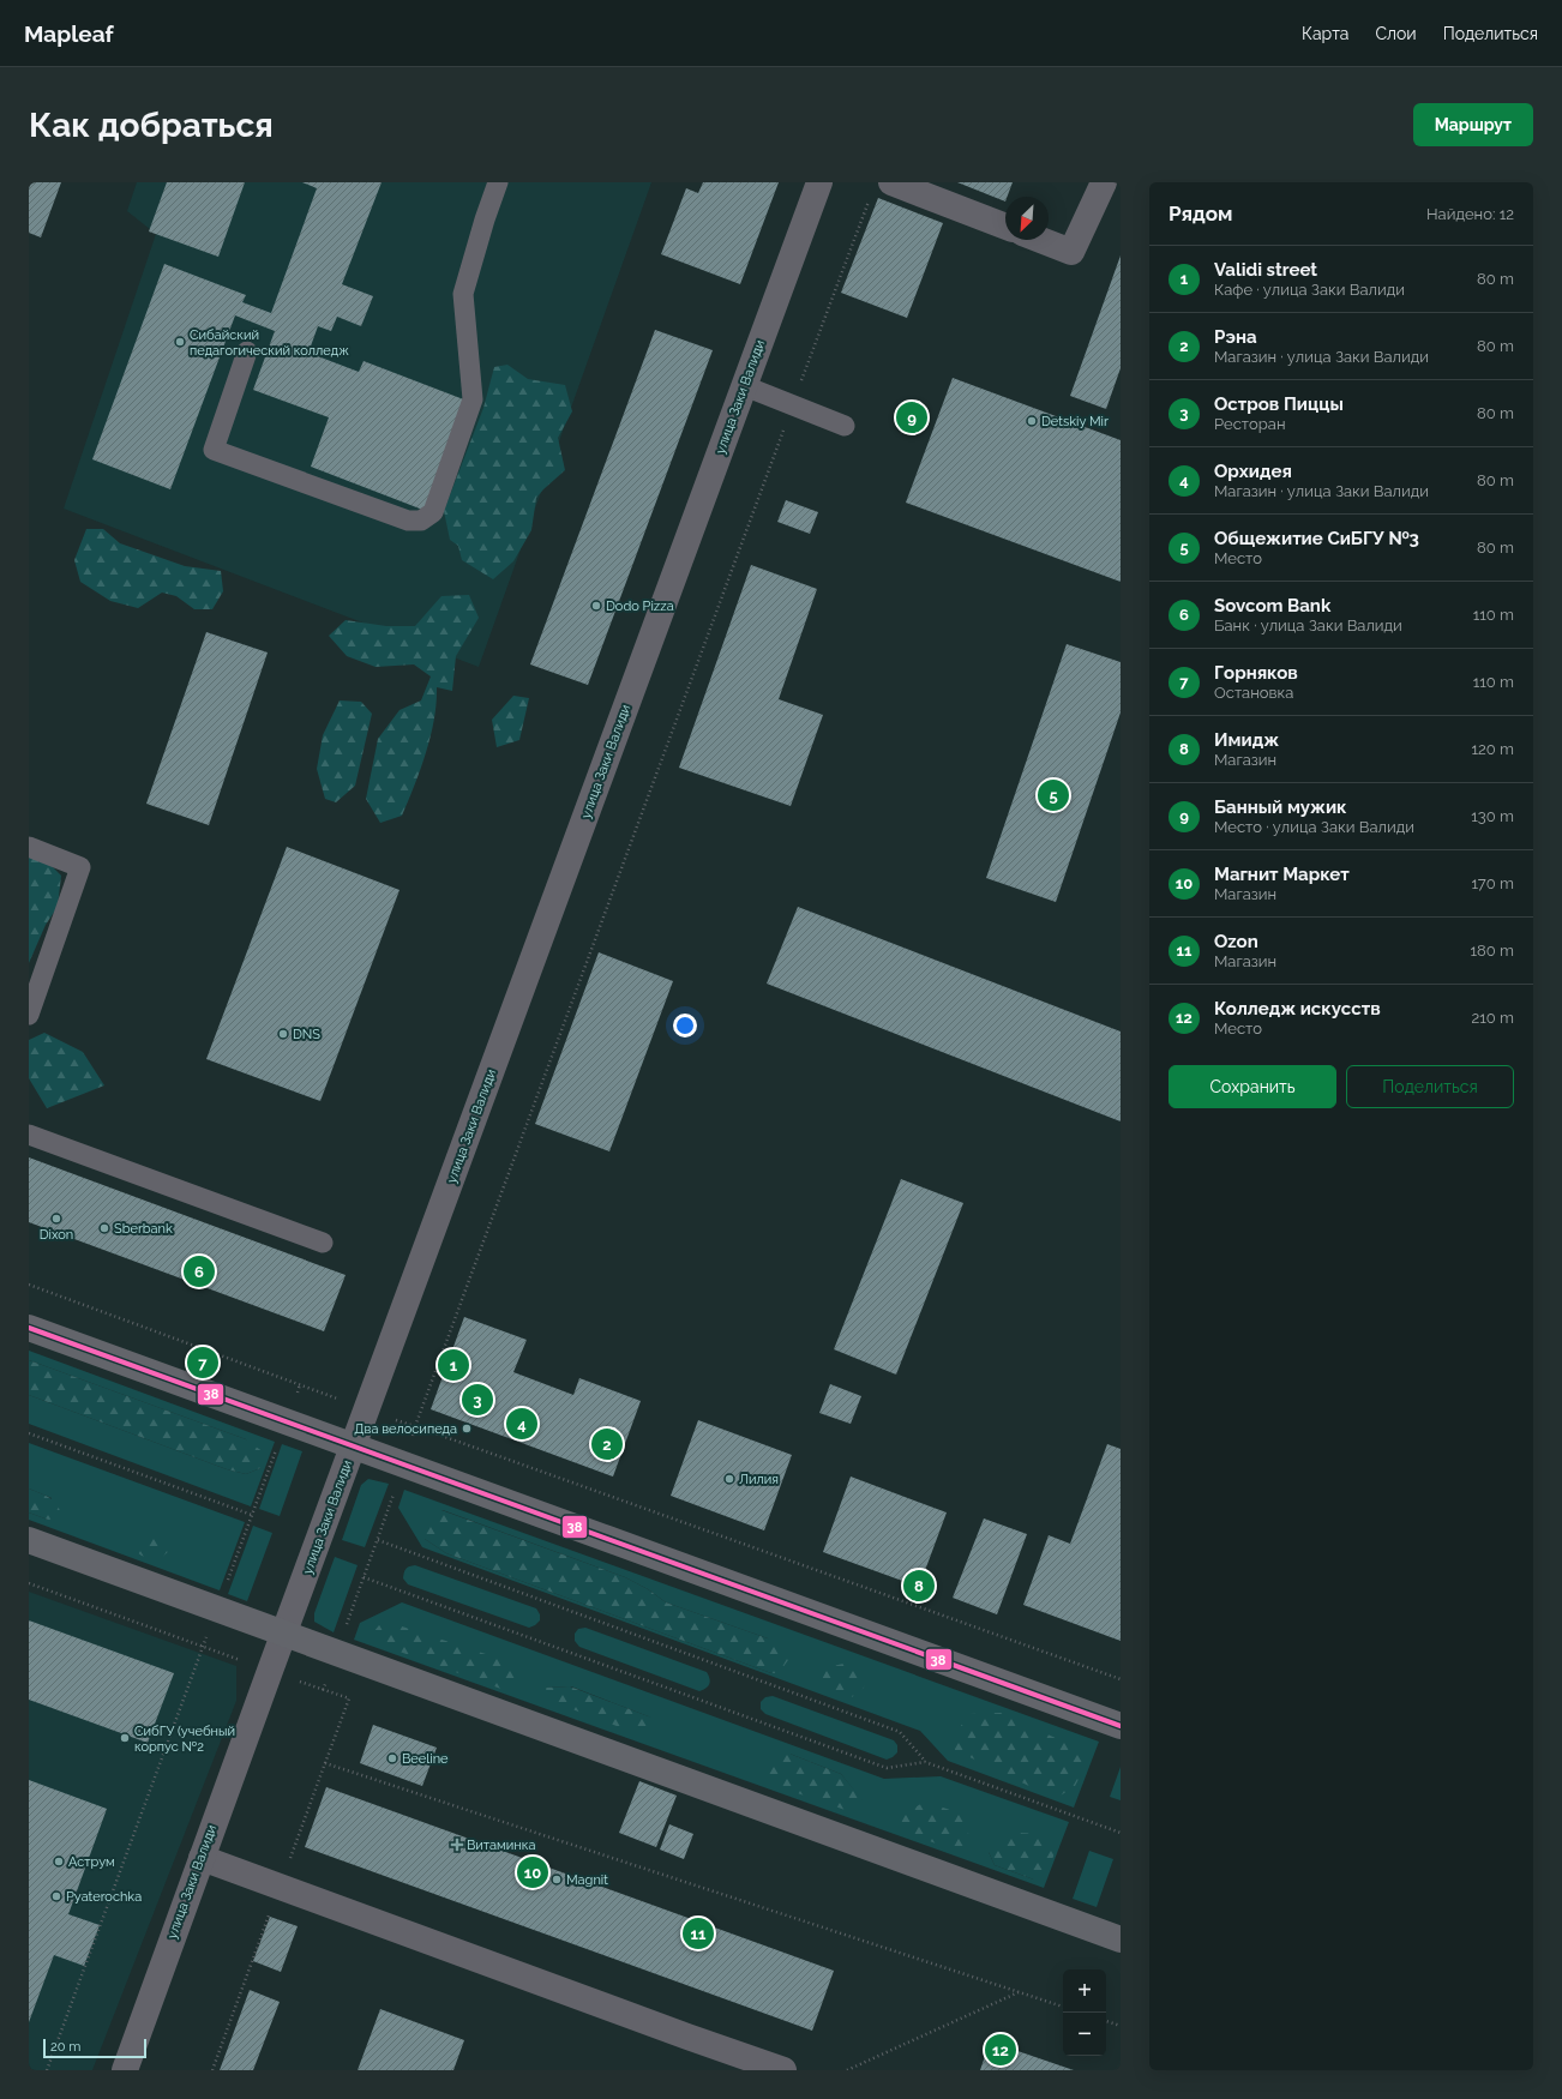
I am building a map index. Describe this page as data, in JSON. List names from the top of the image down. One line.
{"streets":{"street":["улица Заки Валиди"]},"places":{"other":["Сибайский педагогический колледж","Detskiy Mir","Dodo Pizza","DNS","Dixon","Sberbank","Два велосипеда","Лилия","СибГУ (учебный корпус №2","Beeline","Аструм","Magnit","Pyaterochka"],"health":["Витаминка"]},"lines":["transit line 38"],"scale_bar":"20 m","north":"bottom left","page":{"header":"Mapleaf","nav":["Карта","Слои","Поделиться"],"buttons":["Маршрут",["Сохранить","Поделиться"]],"title":"Как добраться","heading":["Рядом","Найдено: 12"],"list":[{"mark":"1","name":"Validi street","note":"Кафе · улица Заки Валиди","value":"80 m"},{"mark":"2","name":"Рэна","note":"Магазин · улица Заки Валиди","value":"80 m"},{"mark":"3","name":"Остров Пиццы","note":"Ресторан","value":"80 m"},{"mark":"4","name":"Орхидея","note":"Магазин · улица Заки Валиди","value":"80 m"},{"mark":"5","name":"Общежитие СиБГУ №3","note":"Место","value":"80 m"},{"mark":"6","name":"Sovcom Bank","note":"Банк · улица Заки Валиди","value":"110 m"},{"mark":"7","name":"Горняков","note":"Остановка","value":"110 m"},{"mark":"8","name":"Имидж","note":"Магазин","value":"120 m"},{"mark":"9","name":"Банный мужик","note":"Место · улица Заки Валиди","value":"130 m"},{"mark":"10","name":"Магнит Маркет","note":"Магазин","value":"170 m"},{"mark":"11","name":"Ozon","note":"Магазин","value":"180 m"},{"mark":"12","name":"Колледж искусств","note":"Место","value":"210 m"}],"pins":["9","5","6","7","1","3","4","2","8","10","11","12"],"map_buttons":["+","−"],"scale":"20 m"}}
